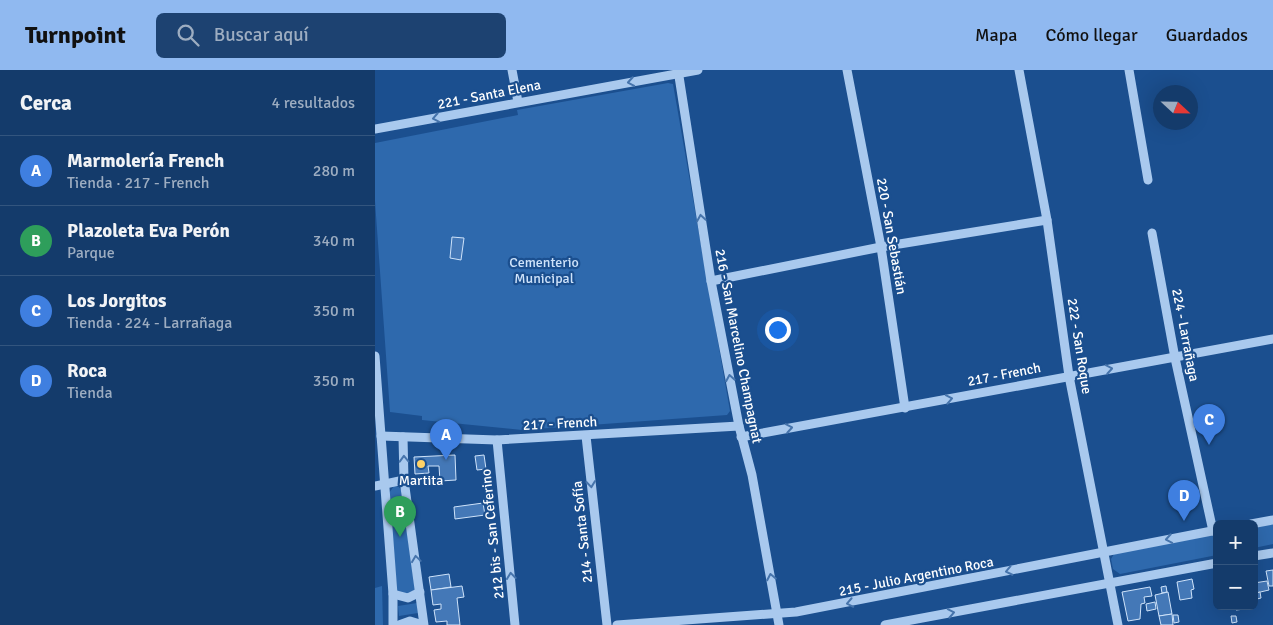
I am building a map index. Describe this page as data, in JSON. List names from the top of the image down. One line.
{"streets":{"street":["221 - Santa Elena","220 - San Sebastián","224 - Larrañaga","216 - San Marcelino Champagnat","222 - San Roque","217 - French","214 - Santa Sofía","212 bis - San Ceferino","215 - Julio Argentino Roca"]},"crossings":[["221 - Santa Elena","216 - San Marcelino Champagnat"],["220 - San Sebastián","217 - French"],["224 - Larrañaga","217 - French"],["216 - San Marcelino Champagnat","217 - French"],["216 - San Marcelino Champagnat","215 - Julio Argentino Roca"],["222 - San Roque","217 - French"],["222 - San Roque","215 - Julio Argentino Roca"],["217 - French","214 - Santa Sofía"],["217 - French","212 bis - San Ceferino"]],"one_way":["221 - Santa Elena","216 - San Marcelino Champagnat","217 - French","214 - Santa Sofía","212 bis - San Ceferino"],"parks":["Cementerio Municipal"],"places":["Martita"],"north":"right","page":{"header":"Turnpoint","search":"Buscar aquí","nav":["Mapa","Cómo llegar","Guardados"],"heading":["Cerca","4 resultados"],"list":[{"mark":"A","name":"Marmolería French","note":"Tienda · 217 - French","value":"280 m"},{"mark":"B","name":"Plazoleta Eva Perón","note":"Parque","value":"340 m"},{"mark":"C","name":"Los Jorgitos","note":"Tienda · 224 - Larrañaga","value":"350 m"},{"mark":"D","name":"Roca","note":"Tienda","value":"350 m"}],"pins":["C","A","D","B"],"map_buttons":["+","−"]}}
